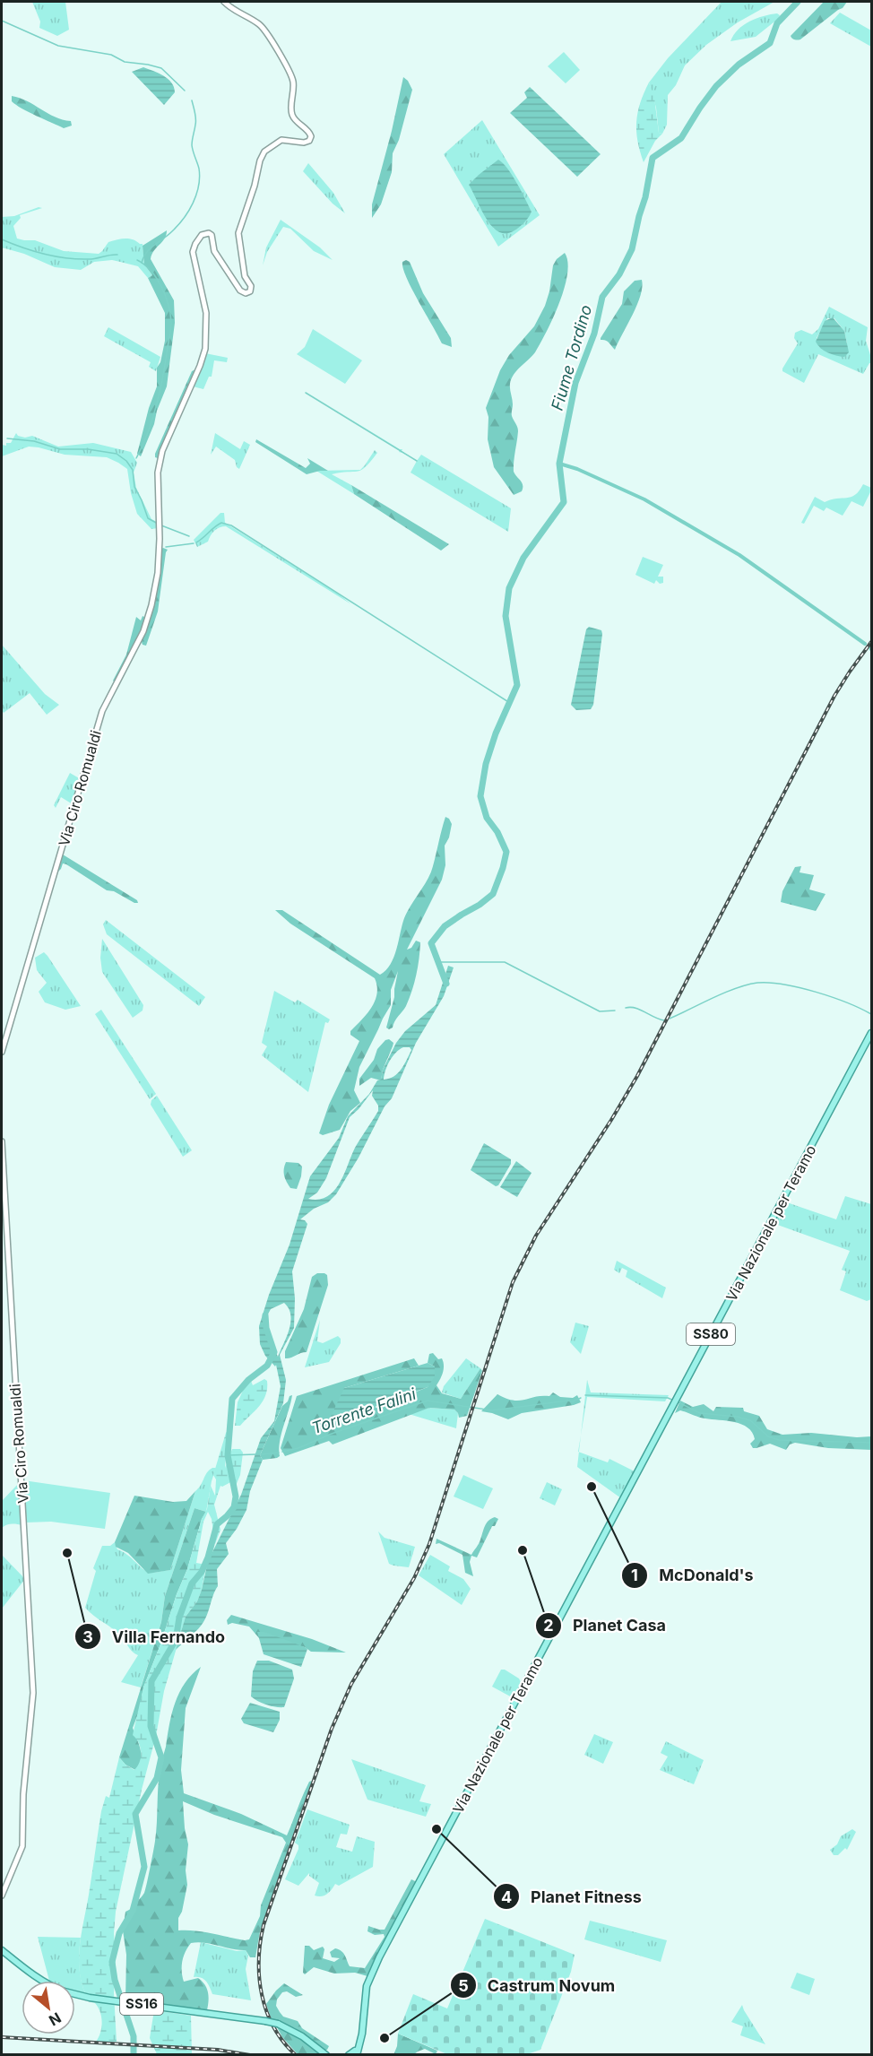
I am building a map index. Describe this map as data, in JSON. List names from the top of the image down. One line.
{"streets":{"main road":["Via Ciro Romualdi","Via Nazionale per Teramo","SS80","SS16"]},"water":["Fiume Tordino","Torrente Falini"],"places":["McDonald's","Planet Casa","Villa Fernando","Planet Fitness","Castrum Novum"],"north":"bottom right"}
